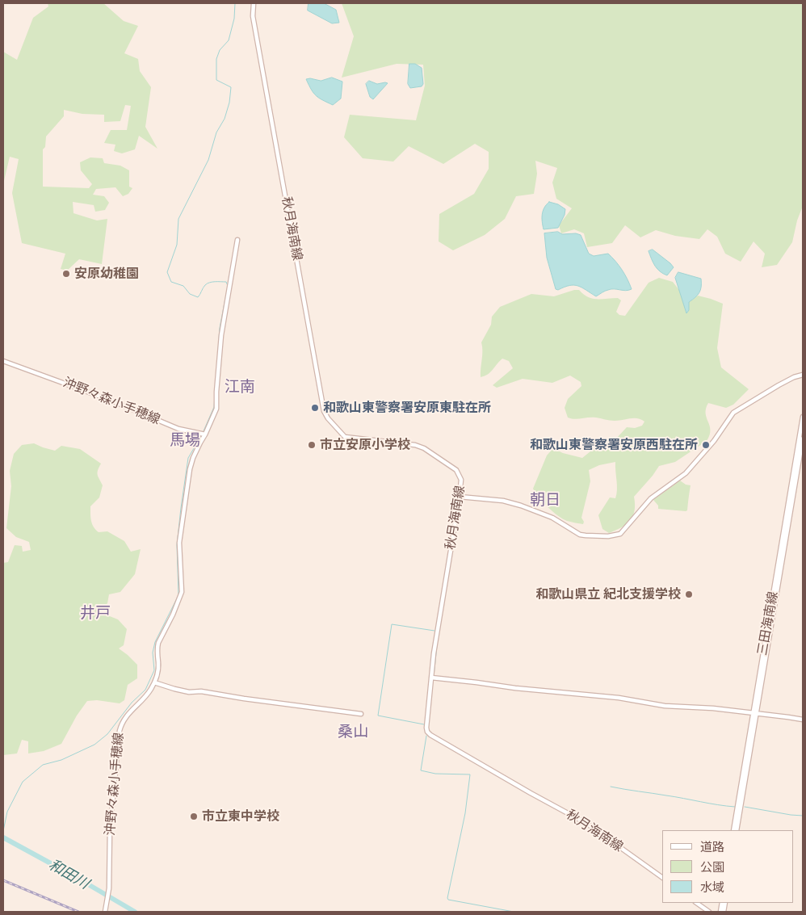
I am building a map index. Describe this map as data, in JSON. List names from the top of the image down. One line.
{"streets":{"main road":["秋月海南線","沖野々森小手穂線","三田海南線"]},"districts":["江南","馬場","朝日","井戸","桑山"],"water":["和田川"],"places":["安原幼稚園","和歌山東警察署安原東駐在所","市立安原小学校","和歌山東警察署安原西駐在所","和歌山県立 紀北支援学校","市立東中学校"],"legend":["道路","公園","水域"]}
